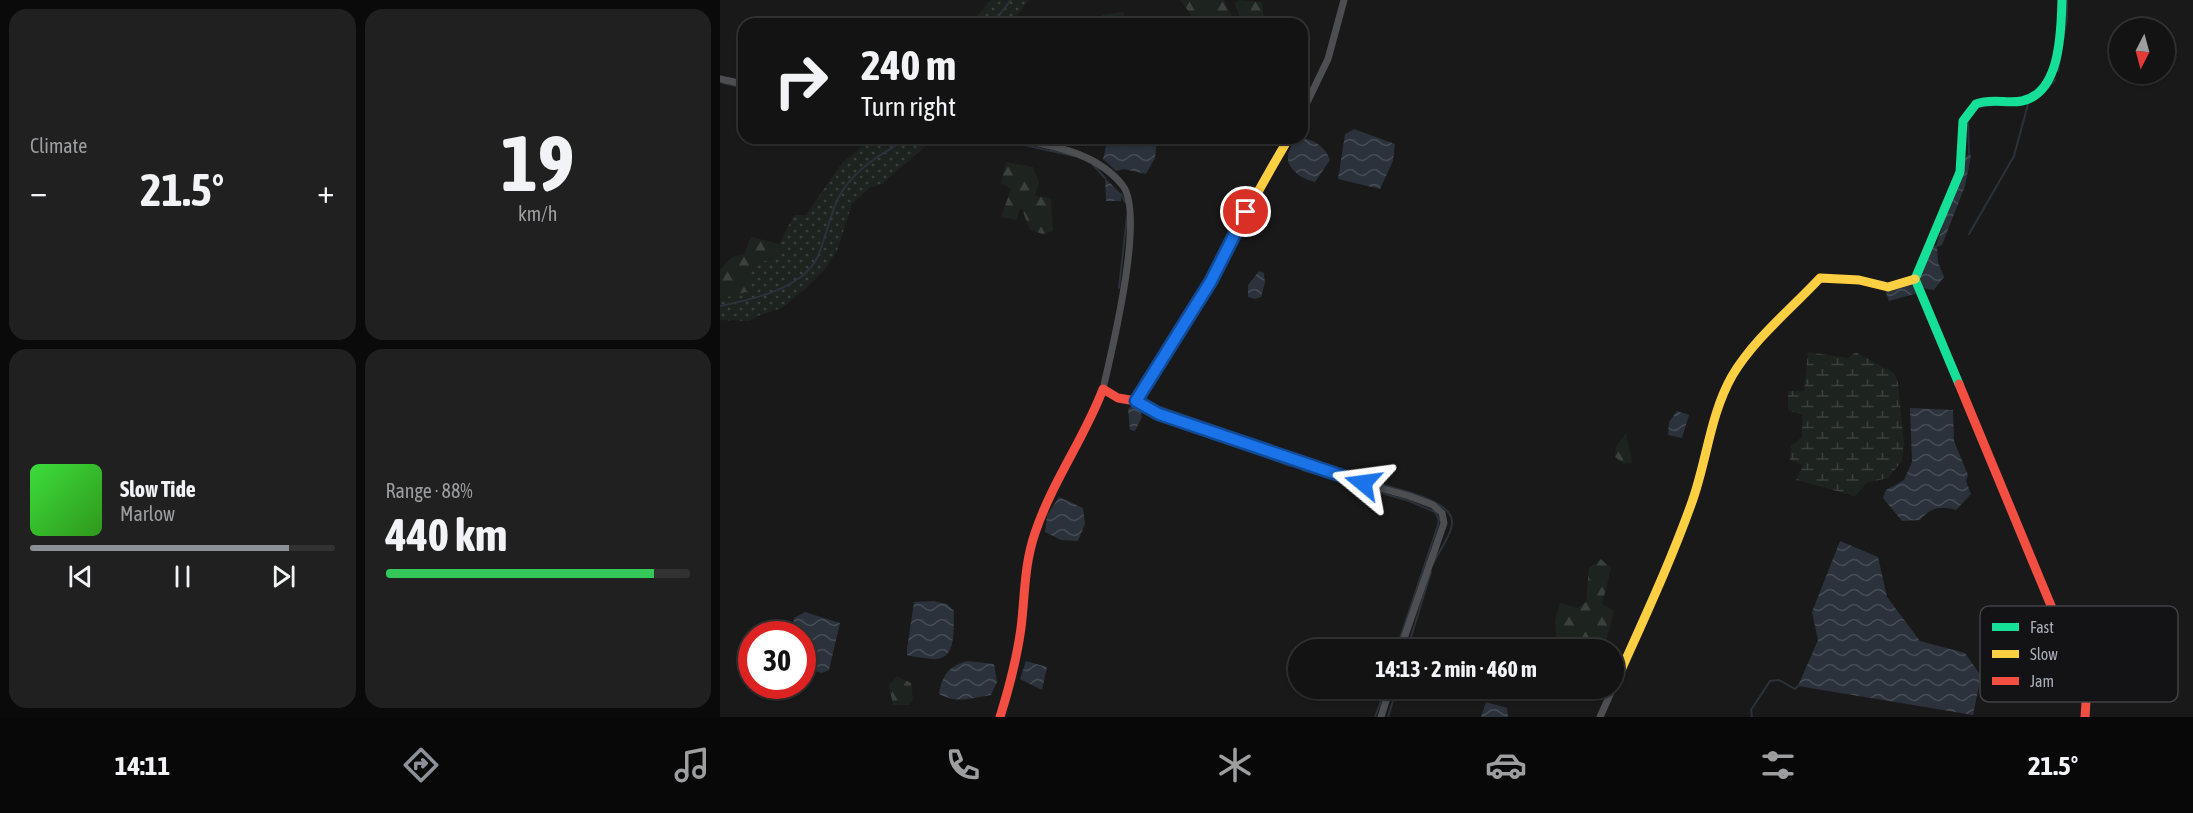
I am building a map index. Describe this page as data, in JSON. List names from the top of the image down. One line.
{"legend":["Fast","Slow","Jam"],"north":"bottom","page":{"tile":["Climate",["19","km/h"],["Range · 88%","440 km"]],"turn":["240 m","Turn right"],"heat":["−","21.5°","+"],"song":["Slow Tide","Marlow"],"limit":"30","trip":"14:13 · 2 min · 460 m","tabs":["14:11","21.5°"]}}
